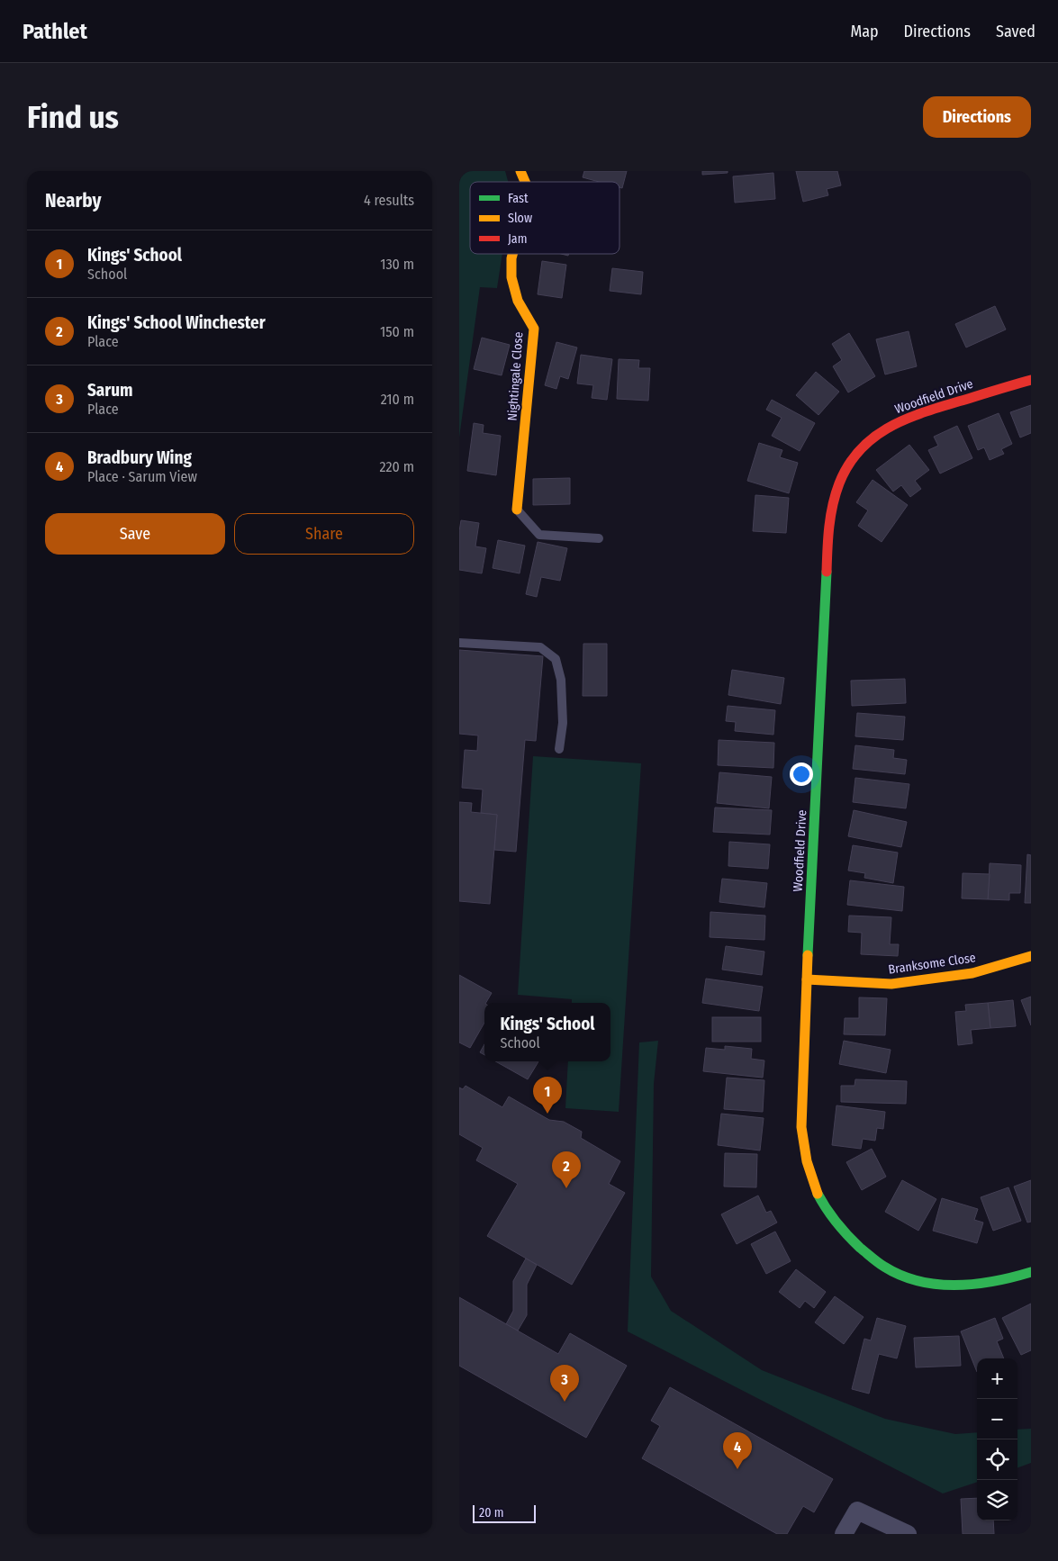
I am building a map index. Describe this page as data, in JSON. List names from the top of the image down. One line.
{"streets":{"street":["Nightingale Close","Woodfield Drive","Branksome Close"]},"crossings":[["Woodfield Drive","Branksome Close"]],"legend":["Fast","Slow","Jam"],"scale_bar":"20 m","page":{"header":"Pathlet","nav":["Map","Directions","Saved"],"buttons":["Directions",["Save","Share"]],"title":"Find us","heading":["Nearby","4 results"],"list":[{"mark":"1","name":"Kings' School","note":"School","value":"130 m"},{"mark":"2","name":"Kings' School Winchester","note":"Place","value":"150 m"},{"mark":"3","name":"Sarum","note":"Place","value":"210 m"},{"mark":"4","name":"Bradbury Wing","note":"Place · Sarum View","value":"220 m"}],"popup":["Kings' School","School"],"pins":["1","2","3","4"],"map_buttons":["+","−"],"scale":"20 m"}}
